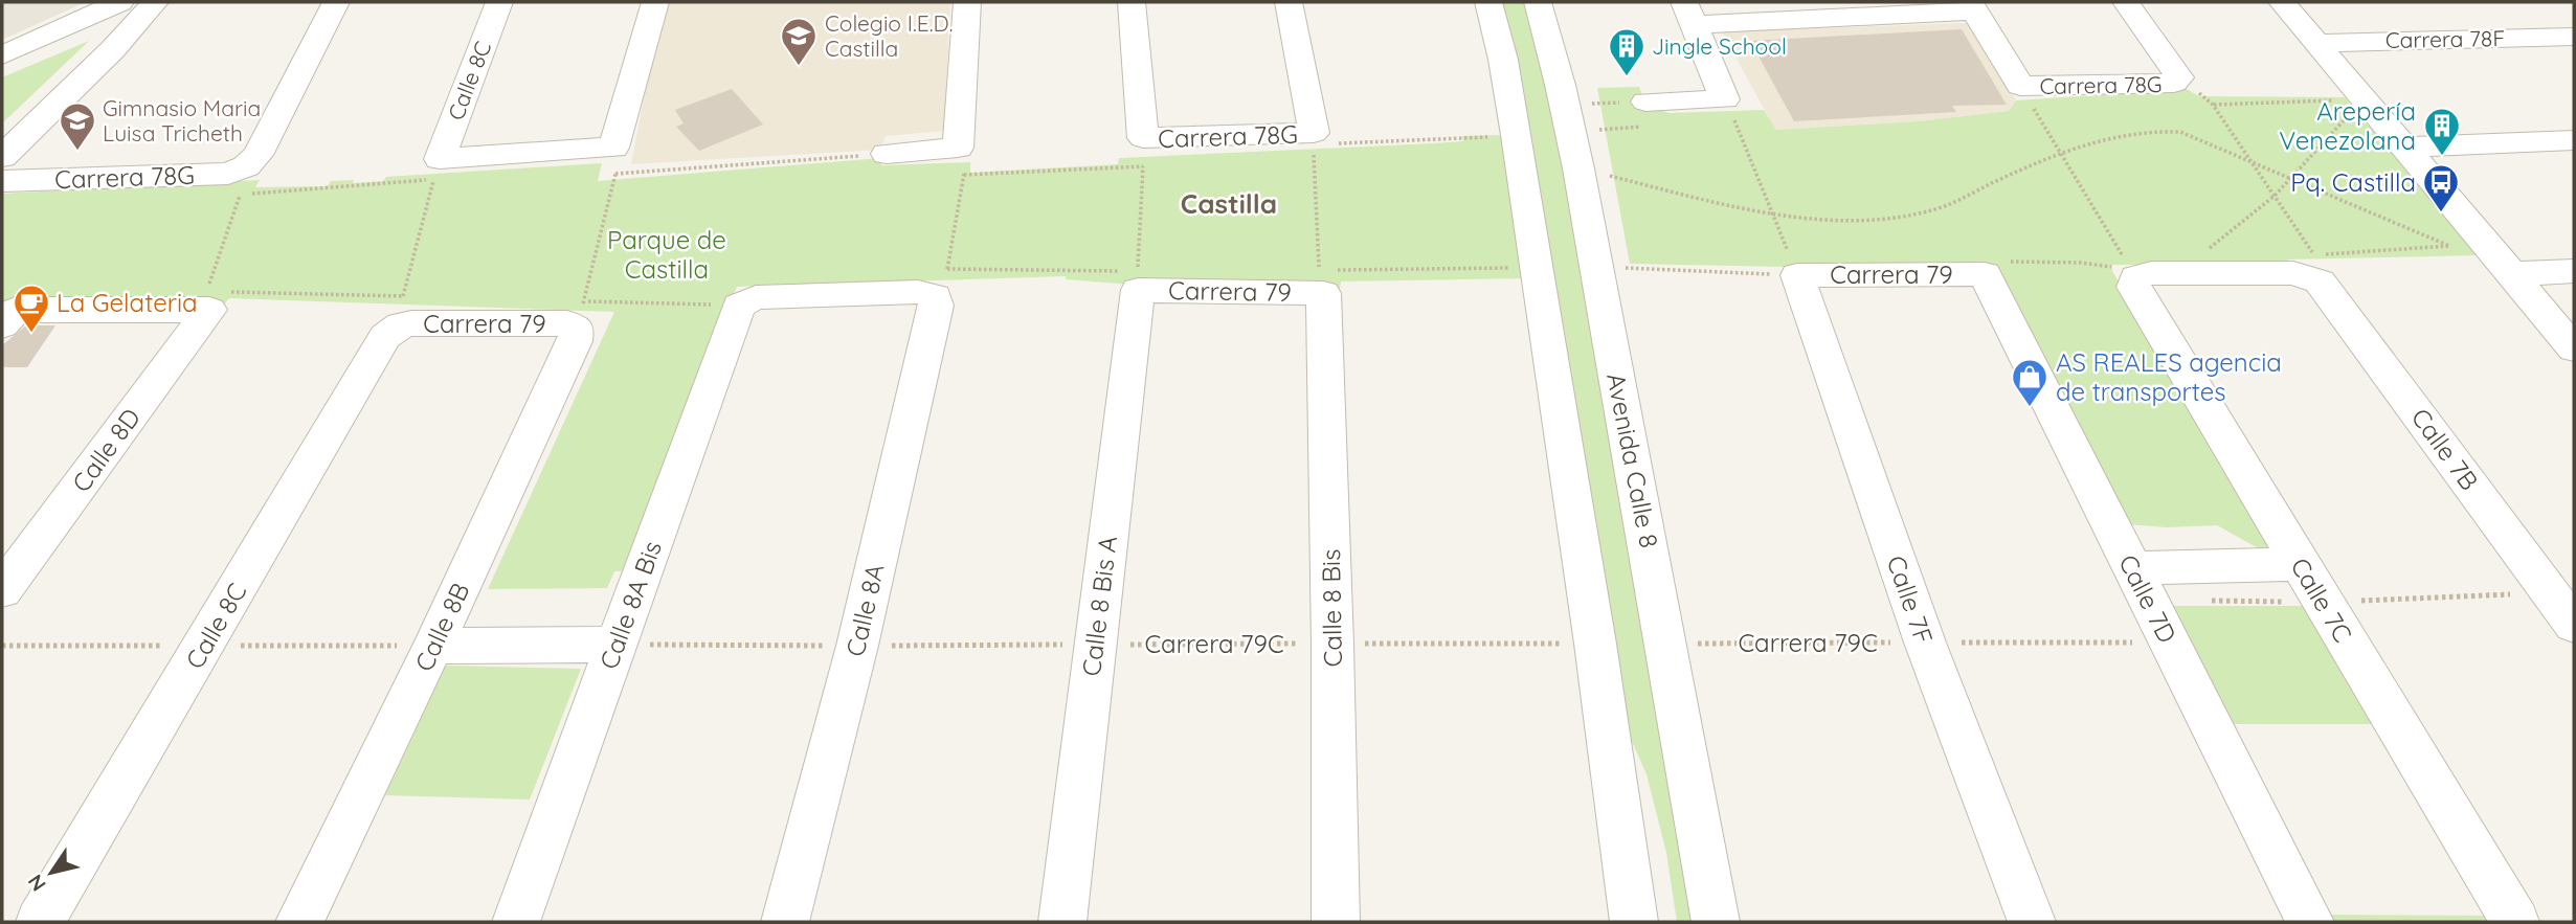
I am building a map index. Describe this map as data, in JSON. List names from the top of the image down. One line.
{"streets":{"street":["Carrera 78F","Calle 8C","Carrera 78G","Carrera 79","Calle 7B","Calle 8D","Avenida Calle 8","Calle 7D","Calle 7F","Calle 7C","Calle 8A Bis","Calle 8 Bis A","Calle 8 Bis","Calle 8A","Calle 8B"],"path":["Carrera 79C"]},"crossings":[["Calle 8C","Carrera 79"],["Carrera 79","Calle 7D"],["Carrera 79","Calle 7F"],["Carrera 79","Calle 8 Bis A"],["Carrera 79","Calle 8 Bis"],["Carrera 79","Calle 8B"],["Avenida Calle 8","Carrera 79C"],["Calle 7D","Carrera 79C"],["Calle 7F","Carrera 79C"],["Calle 8A Bis","Carrera 79C"],["Calle 8 Bis A","Carrera 79C"],["Calle 8 Bis","Carrera 79C"],["Calle 8A","Carrera 79C"]],"districts":["Castilla"],"parks":["Parque de Castilla"],"places":{"school or university":["Colegio I.E.D. Castilla","Gimnasio Maria Luisa Tricheth"],"building":["Jingle School","Arepería Venezolana"],"bus stop":["Pq. Castilla"],"cafe":["La Gelateria"],"shop":["AS REALES agencia de transportes"]},"north":"bottom left"}
